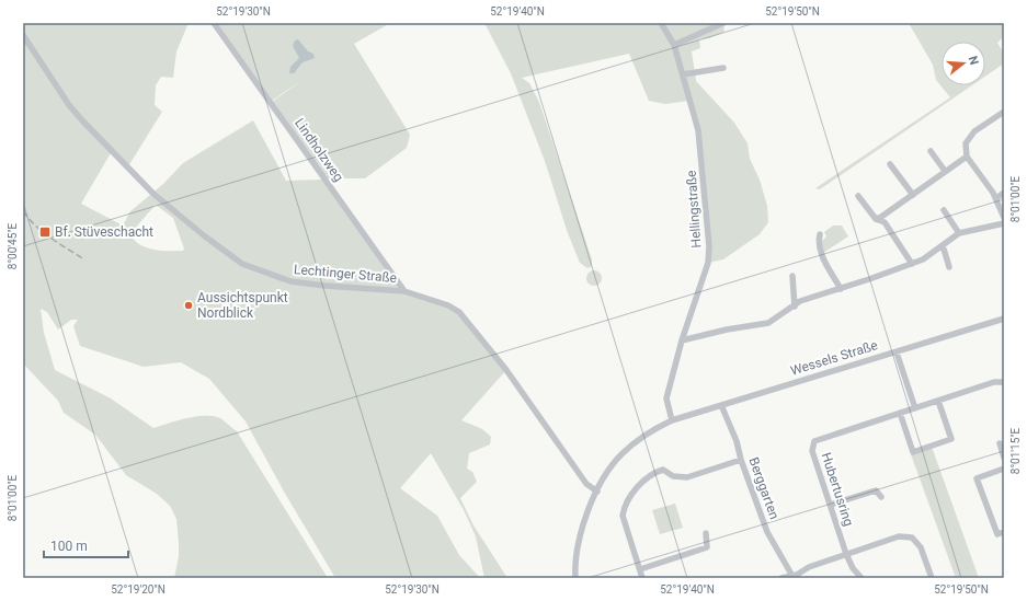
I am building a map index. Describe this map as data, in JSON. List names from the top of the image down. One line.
{"streets":{"street":["Lindholzweg","Hellingstraße","Lechtinger Straße","Wessels Straße","Berggarten","Hubertusring"]},"crossings":[["Lindholzweg","Lechtinger Straße"],["Hellingstraße","Wessels Straße"],["Lechtinger Straße","Wessels Straße"],["Wessels Straße","Berggarten"]],"places":{"transit":["Bf. Stüveschacht"],"other":["Aussichtspunkt Nordblick"]},"scale_bar":"100 m","north":"right","coordinates":["52°19'30\"N","52°19'40\"N","52°19'50\"N","8°01'00\"E","8°00'45\"E","8°01'15\"E","52°19'20\"N"]}
